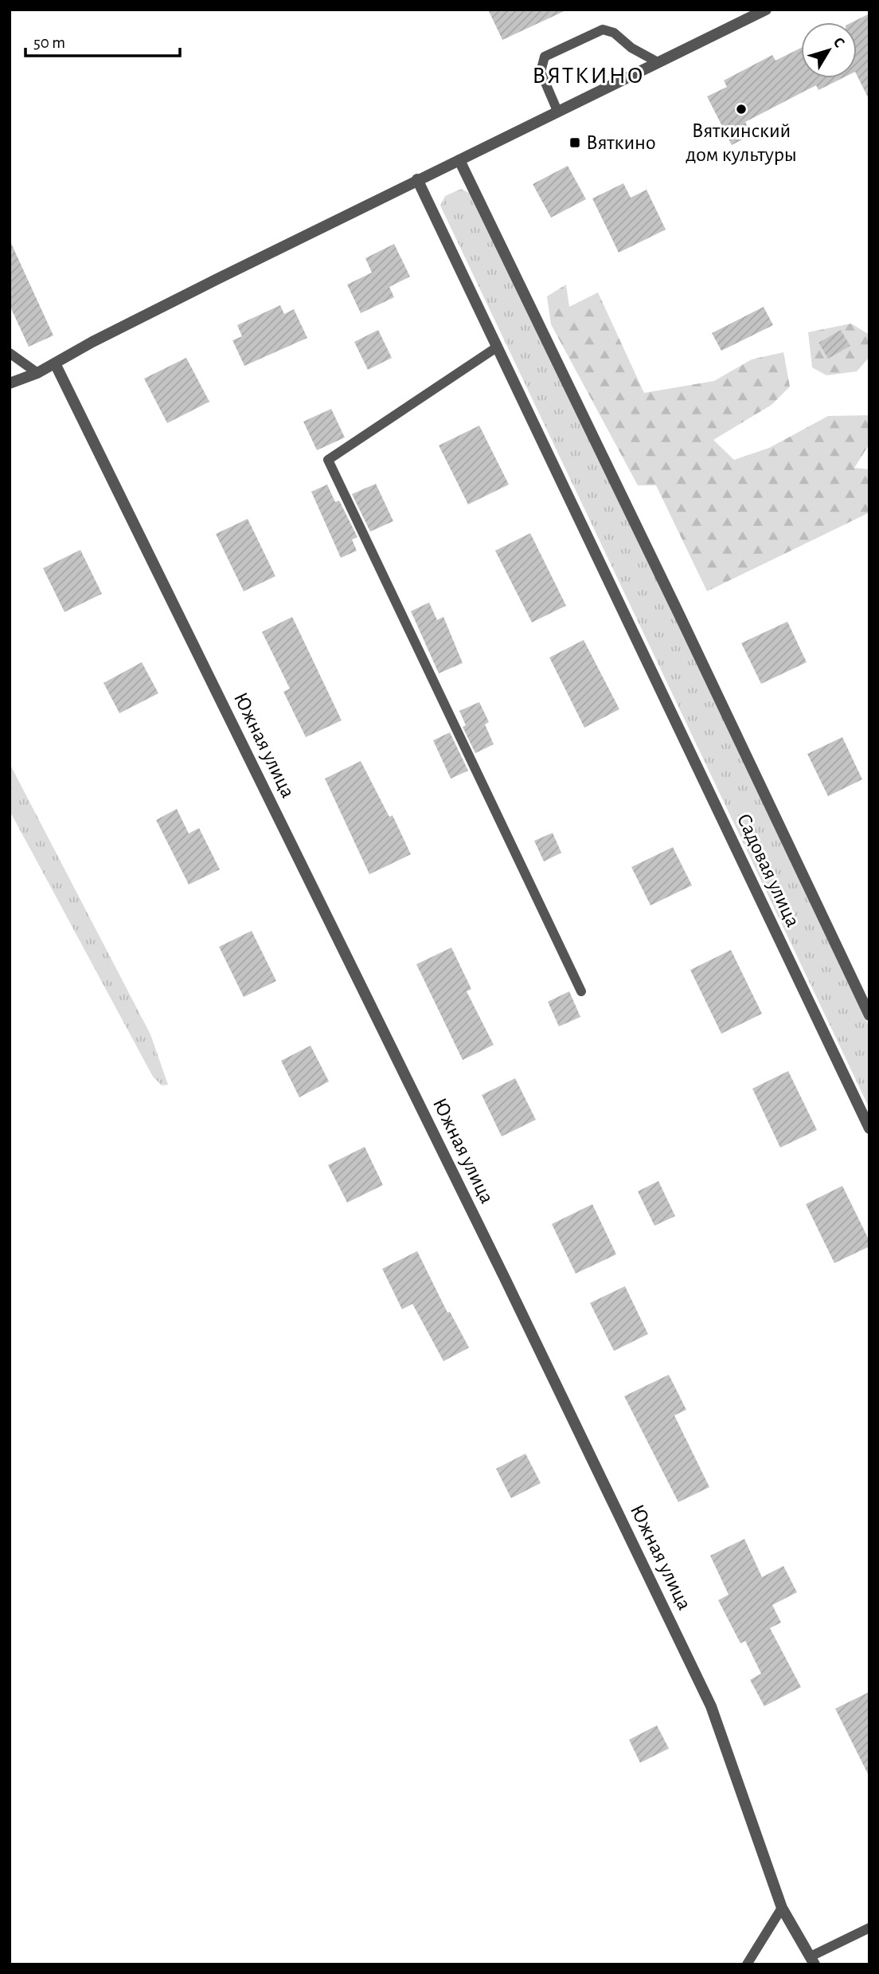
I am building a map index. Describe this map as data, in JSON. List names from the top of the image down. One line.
{"streets":{"street":["Южная улица","Садовая улица"]},"districts":["ВЯТКИНО"],"places":{"other":["Вяткинский дом культуры"],"transit":["Вяткино"]},"scale_bar":"50 m","north":"top right"}
